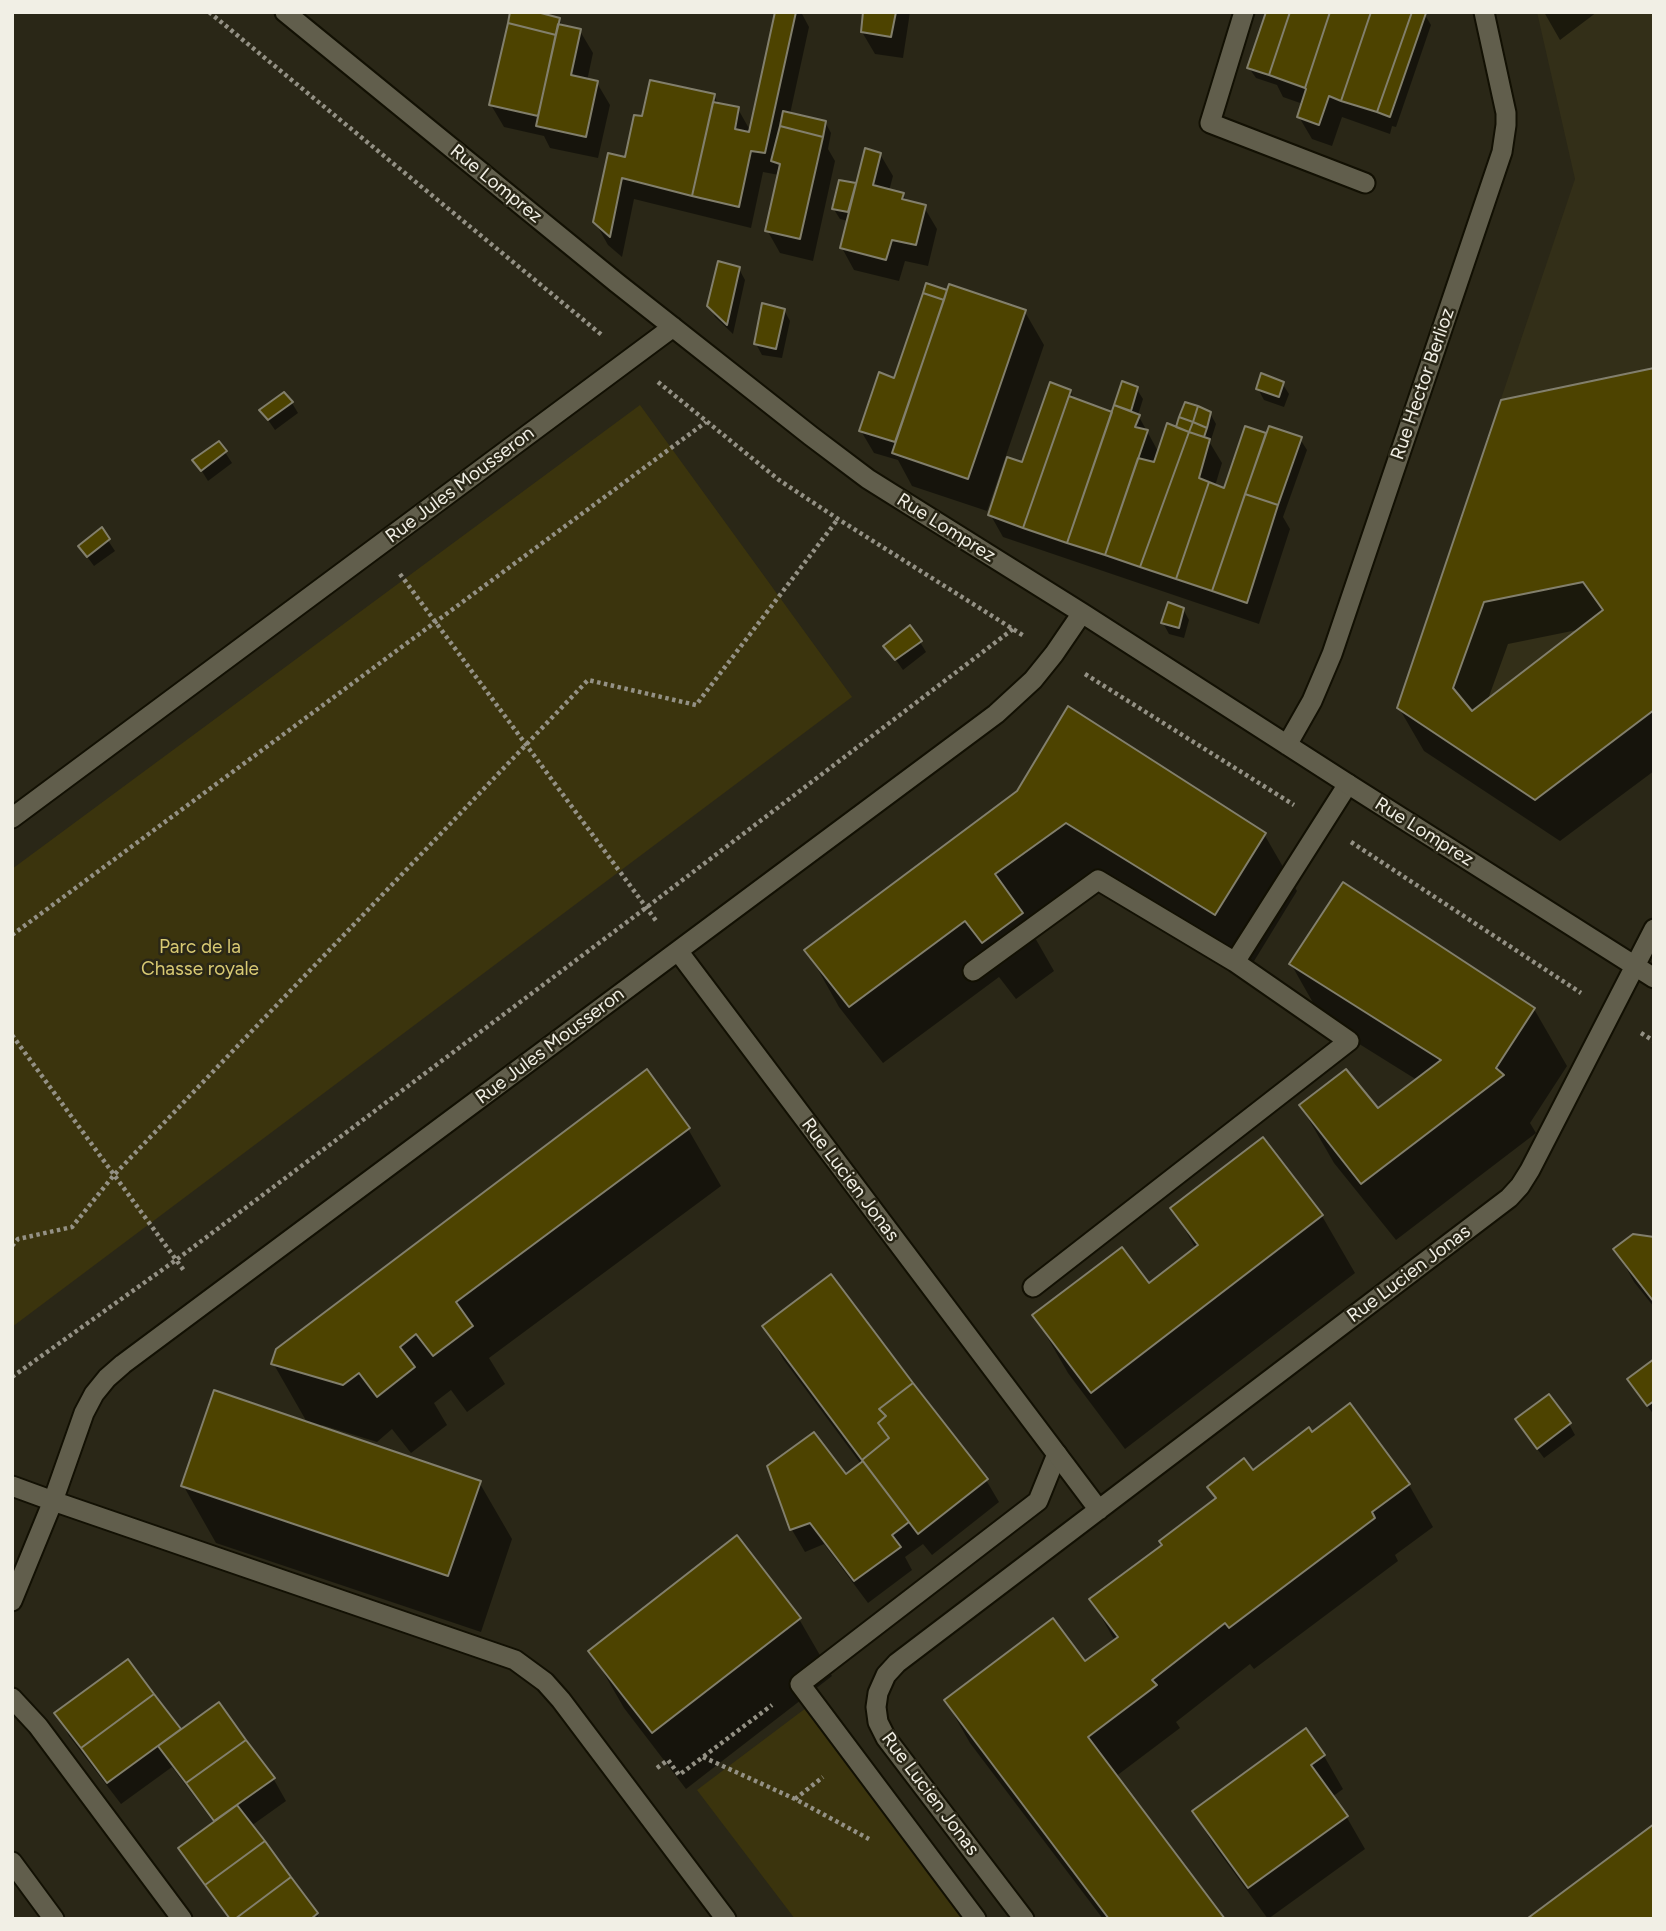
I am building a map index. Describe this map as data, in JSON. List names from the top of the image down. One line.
{"streets":{"street":["Rue Lomprez","Rue Hector Berlioz","Rue Jules Mousseron","Rue Lucien Jonas"]},"crossings":[["Rue Lomprez","Rue Hector Berlioz"],["Rue Lomprez","Rue Jules Mousseron"],["Rue Lomprez","Rue Lucien Jonas"],["Rue Jules Mousseron","Rue Lucien Jonas"]],"parks":["Parc de la Chasse royale"]}
